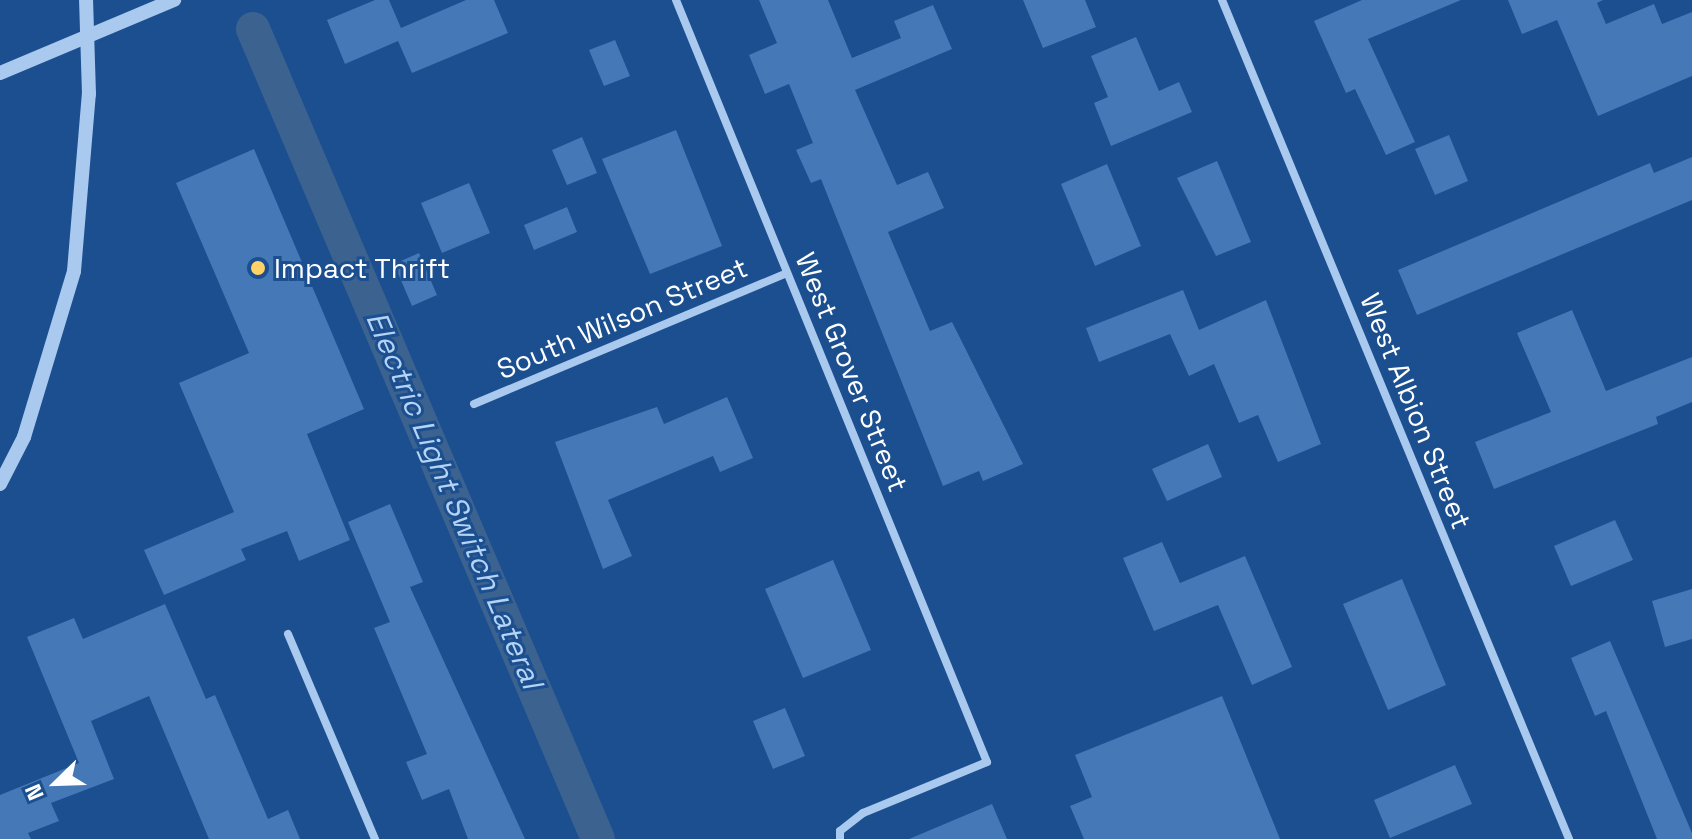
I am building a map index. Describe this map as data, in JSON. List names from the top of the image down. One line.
{"streets":{"street":["South Wilson Street","West Grover Street","West Albion Street"]},"crossings":[["South Wilson Street","West Grover Street"]],"water":["Electric Light Switch Lateral"],"places":["Impact Thrift"],"north":"bottom left"}
